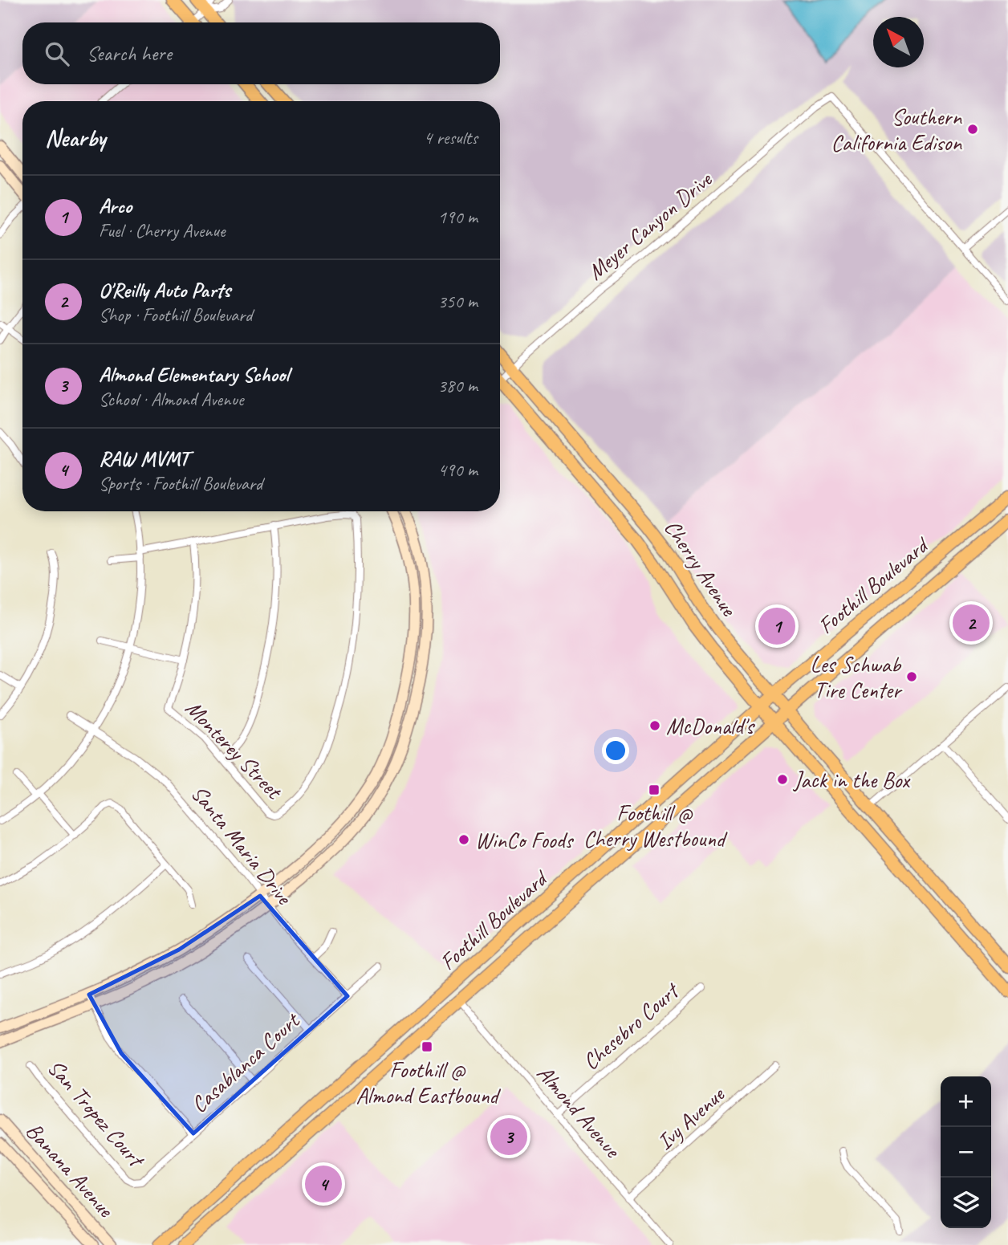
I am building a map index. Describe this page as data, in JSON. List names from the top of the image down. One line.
{"streets":{"main road":["Cherry Avenue","Foothill Boulevard"],"street":["Meyer Canyon Drive","Monterey Street","Santa Maria Drive","Chesebro Court","Casablanca Court","Almond Avenue","San Tropez Court","Ivy Avenue","Banana Avenue"]},"crossings":[["Meyer Canyon Drive","Cherry Avenue"],["Cherry Avenue","Foothill Boulevard"],["Foothill Boulevard","Almond Avenue"],["Santa Maria Drive","Casablanca Court"],["Chesebro Court","Almond Avenue"],["Casablanca Court","San Tropez Court"],["Almond Avenue","Ivy Avenue"]],"places":{"other":["Southern California Edison","Les Schwab Tire Center","McDonald's","Jack in the Box","WinCo Foods"],"transit":["Foothill @ Cherry Westbound","Foothill @ Almond Eastbound"]},"north":"top left","page":{"search":"Search here","heading":["Nearby","4 results"],"list":[{"mark":"1","name":"Arco","note":"Fuel · Cherry Avenue","value":"190 m"},{"mark":"2","name":"O'Reilly Auto Parts","note":"Shop · Foothill Boulevard","value":"350 m"},{"mark":"3","name":"Almond Elementary School","note":"School · Almond Avenue","value":"380 m"},{"mark":"4","name":"RAW MVMT","note":"Sports · Foothill Boulevard","value":"490 m"}],"pins":["2","1","3","4"],"map_buttons":["+","−"]}}
